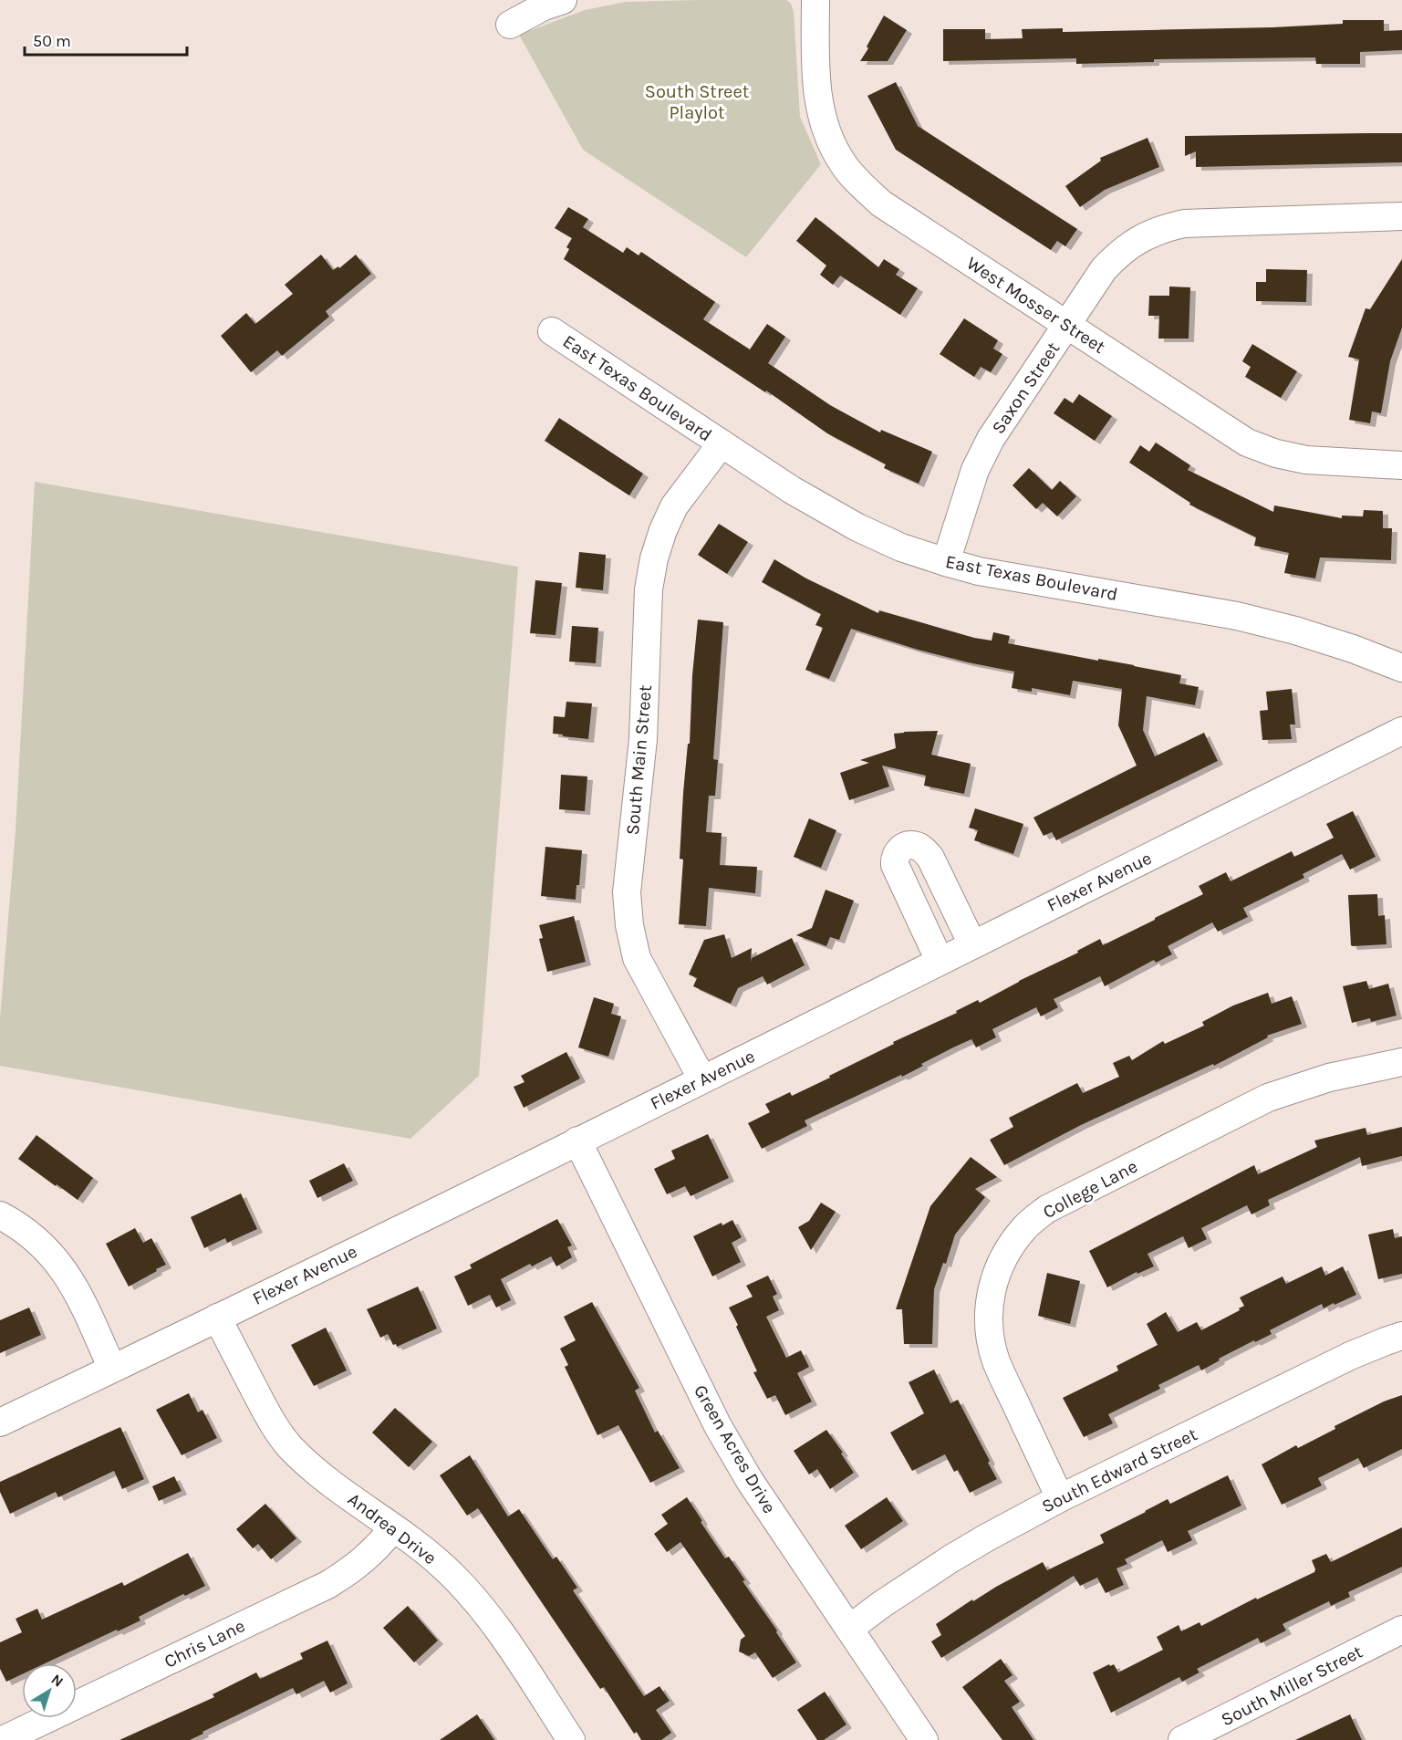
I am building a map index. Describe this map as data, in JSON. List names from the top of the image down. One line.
{"streets":{"street":["West Mosser Street","East Texas Boulevard","Saxon Street","South Main Street","Flexer Avenue","College Lane","Green Acres Drive","South Edward Street","Andrea Drive","Chris Lane","South Miller Street"]},"crossings":[["West Mosser Street","Saxon Street"],["East Texas Boulevard","Saxon Street"],["East Texas Boulevard","South Main Street"],["South Main Street","Flexer Avenue"],["Flexer Avenue","Green Acres Drive"],["Flexer Avenue","Andrea Drive"],["College Lane","South Edward Street"],["Green Acres Drive","South Edward Street"],["Andrea Drive","Chris Lane"]],"parks":["South Street Playlot"],"scale_bar":"50 m","north":"top right"}
